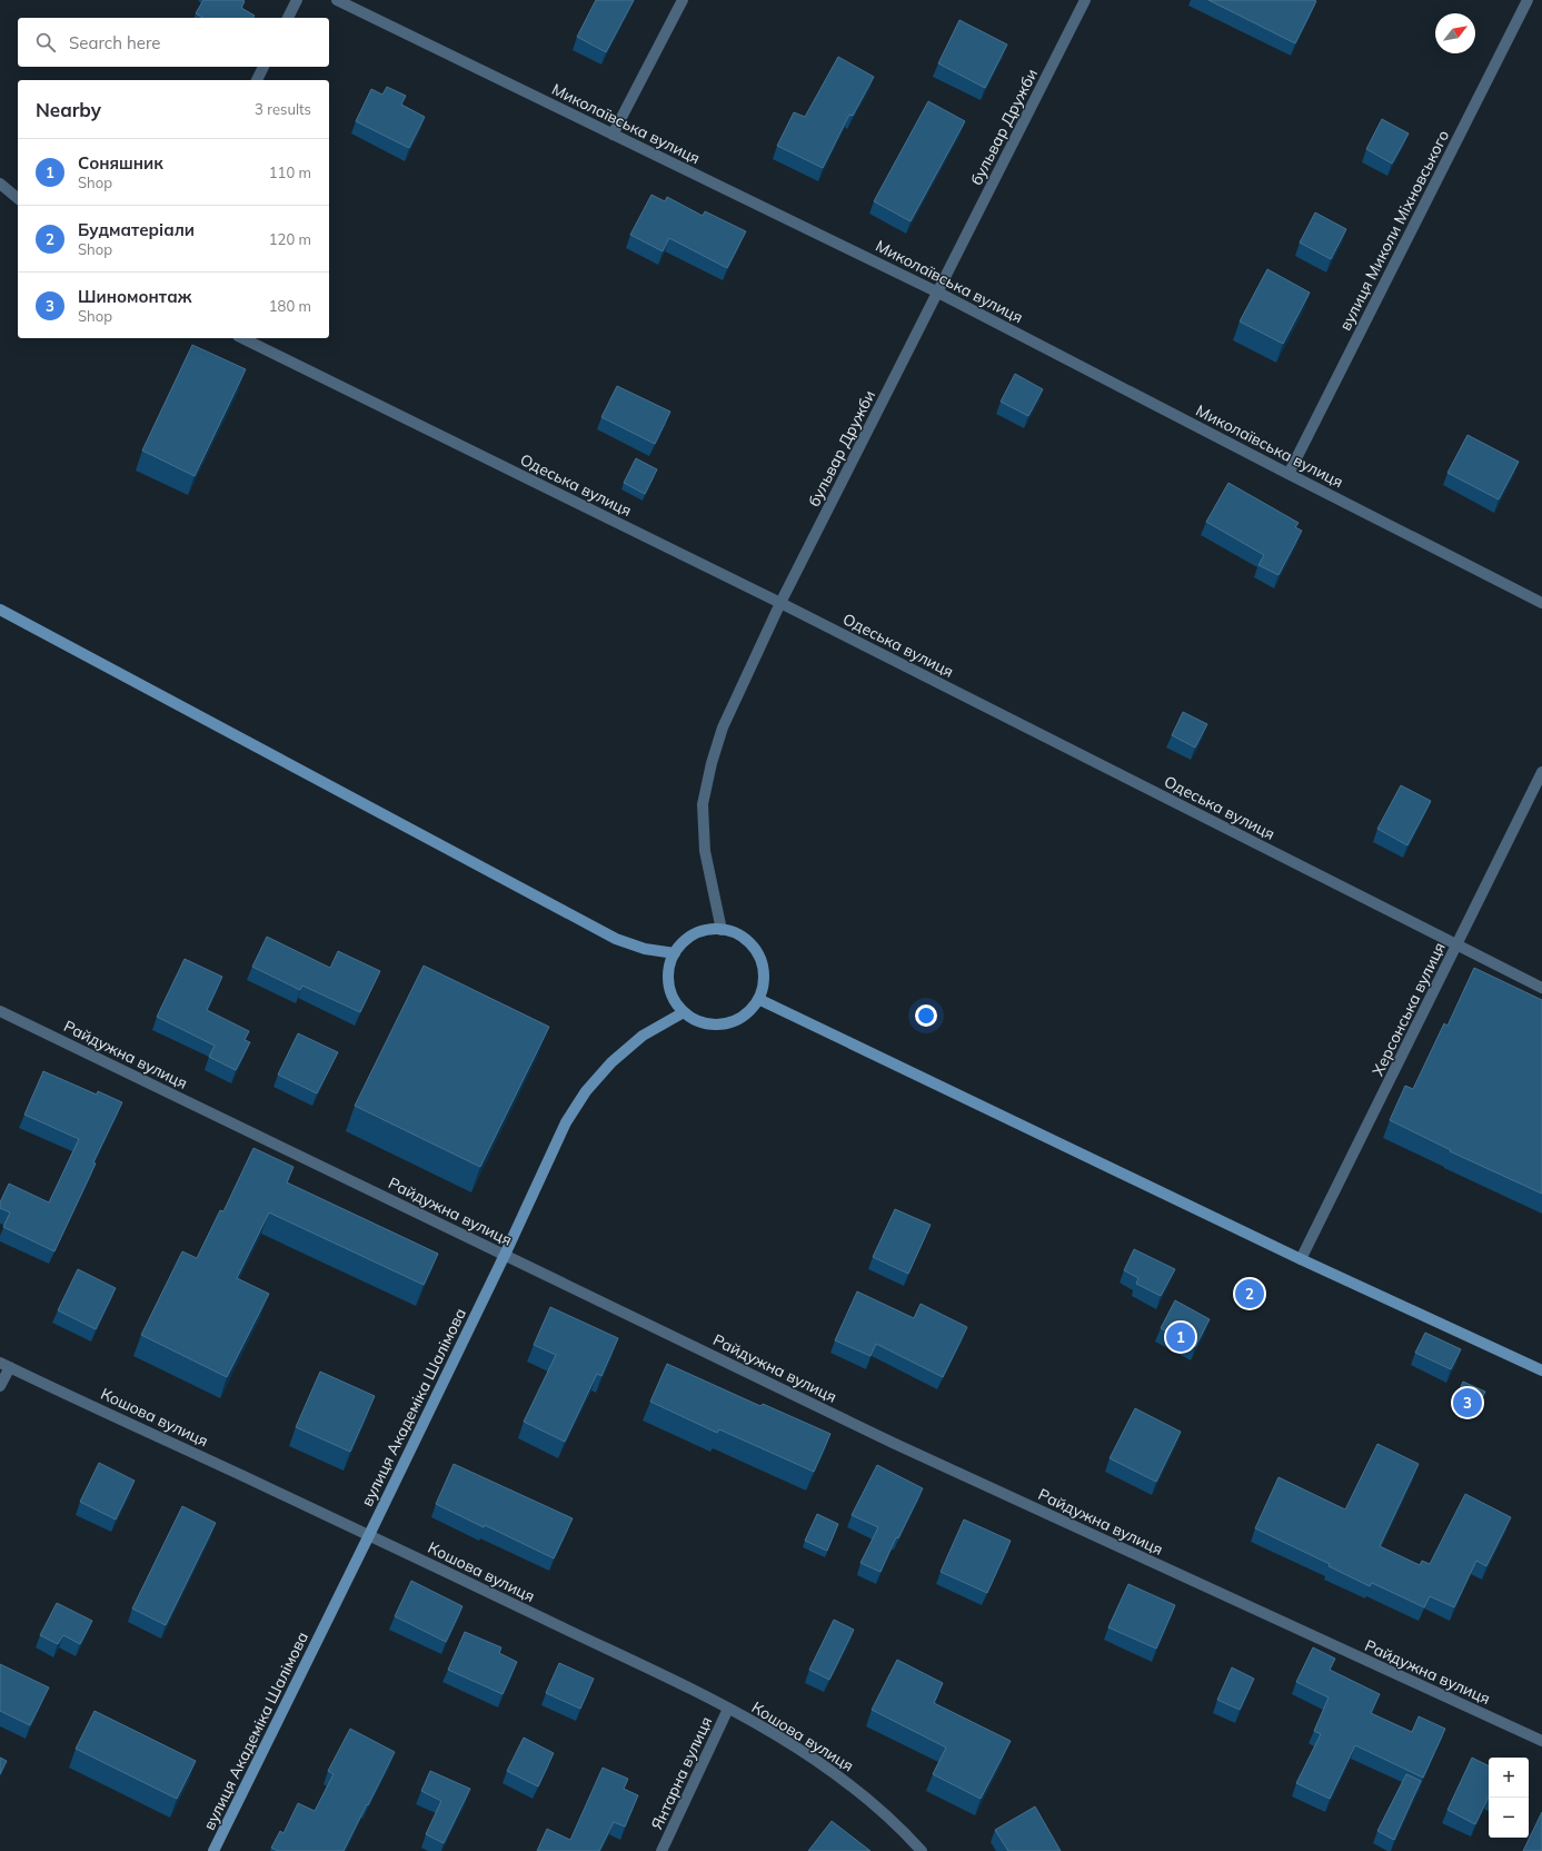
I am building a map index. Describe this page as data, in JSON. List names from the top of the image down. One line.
{"streets":{"main road":["вулиця Академіка Шалімова"],"street":["Миколаївська вулиця","бульвар Дружби","вулиця Миколи Міхновського","Одеська вулиця","Херсонська вулиця","Райдужна вулиця","Кошова вулиця","Янтарна вулиця"]},"crossings":[["Миколаївська вулиця","бульвар Дружби"],["Миколаївська вулиця","вулиця Миколи Міхновського"],["бульвар Дружби","Одеська вулиця"],["бульвар Дружби","вулиця Академіка Шалімова"],["Одеська вулиця","Херсонська вулиця"],["Райдужна вулиця","вулиця Академіка Шалімова"],["вулиця Академіка Шалімова","Кошова вулиця"],["Кошова вулиця","Янтарна вулиця"]],"north":"top right","page":{"search":"Search here","heading":["Nearby","3 results"],"list":[{"mark":"1","name":"Соняшник","note":"Shop","value":"110 m"},{"mark":"2","name":"Будматеріали","note":"Shop","value":"120 m"},{"mark":"3","name":"Шиномонтаж","note":"Shop","value":"180 m"}],"pins":["2","1","3"],"map_buttons":["+","−"]}}
